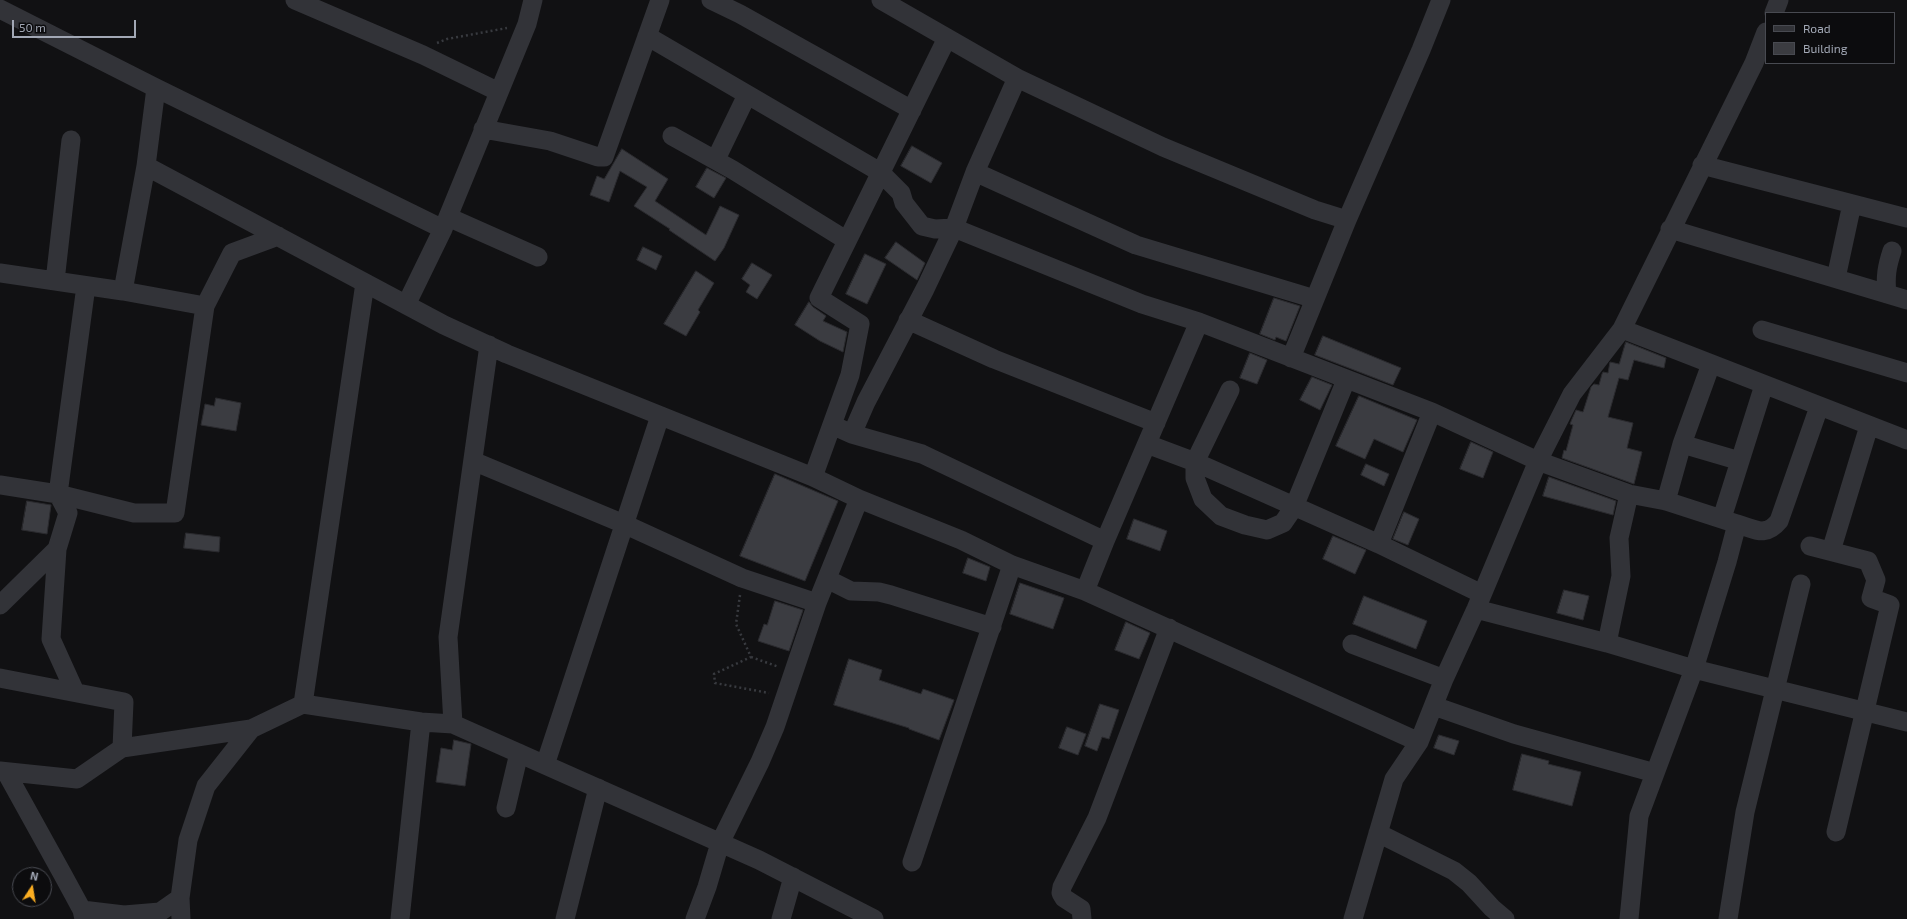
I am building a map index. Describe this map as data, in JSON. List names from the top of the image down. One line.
{"legend":["Road","Building"],"scale_bar":"50 m","north":"top"}
